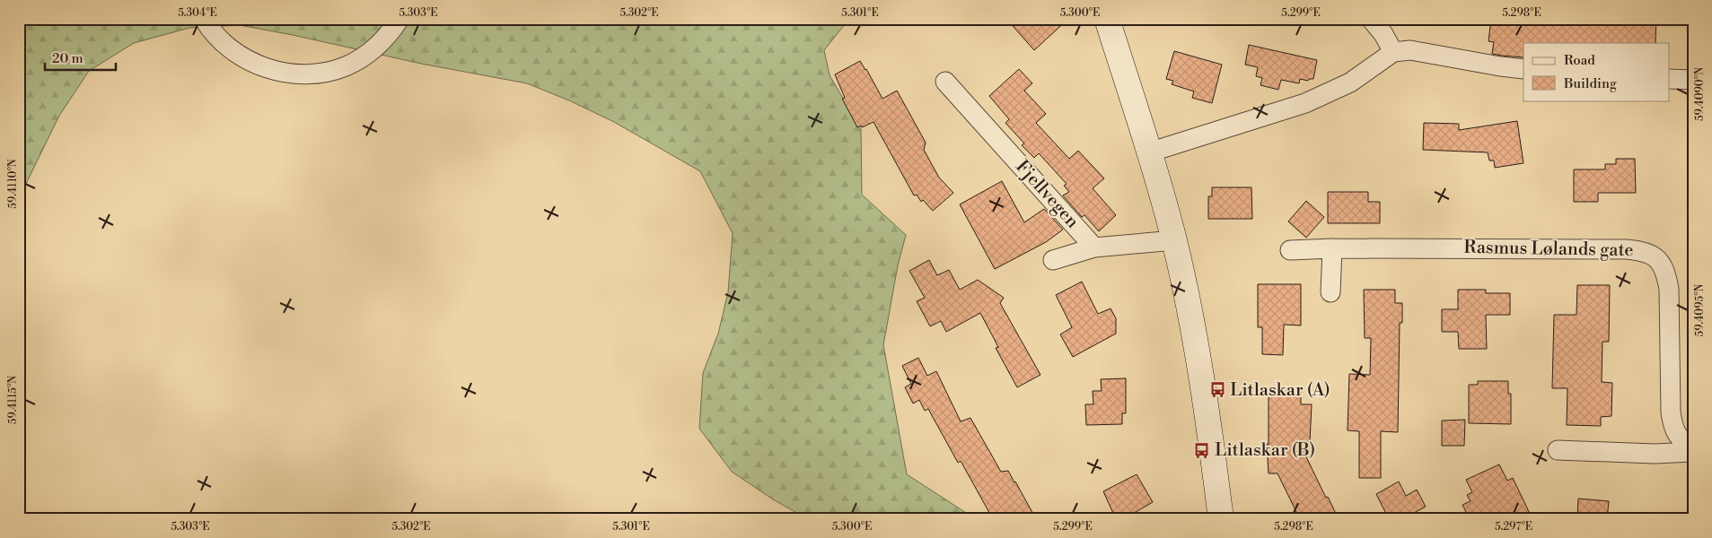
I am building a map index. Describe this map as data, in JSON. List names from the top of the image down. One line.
{"streets":{"street":["Fjellvegen","Rasmus Lølands gate"]},"places":{"bus stop":["Litlaskar (A)","Litlaskar (B)"]},"legend":["Road","Building"],"scale_bar":"20 m","coordinates":["5.304°E","5.303°E","5.302°E","5.301°E","5.300°E","5.299°E","5.298°E","59.4090°N","59.4110°N","59.4095°N","59.4115°N","5.297°E"]}
